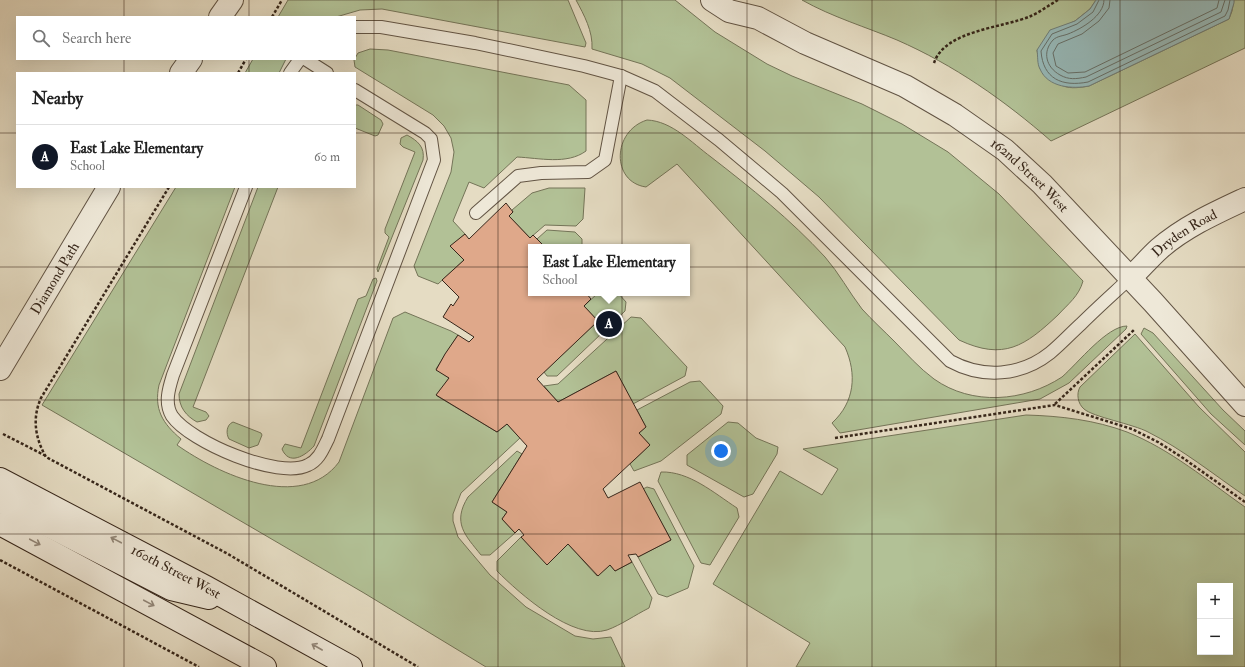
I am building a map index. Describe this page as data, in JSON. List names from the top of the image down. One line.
{"streets":{"street":["162nd Street West","Dryden Road","Diamond Path","160th Street West"]},"crossings":[["162nd Street West","Dryden Road"]],"page":{"search":"Search here","heading":"Nearby","list":[{"mark":"A","name":"East Lake Elementary","note":"School","value":"60 m"}],"popup":["East Lake Elementary","School"],"pins":"A","map_buttons":["+","−"]}}
